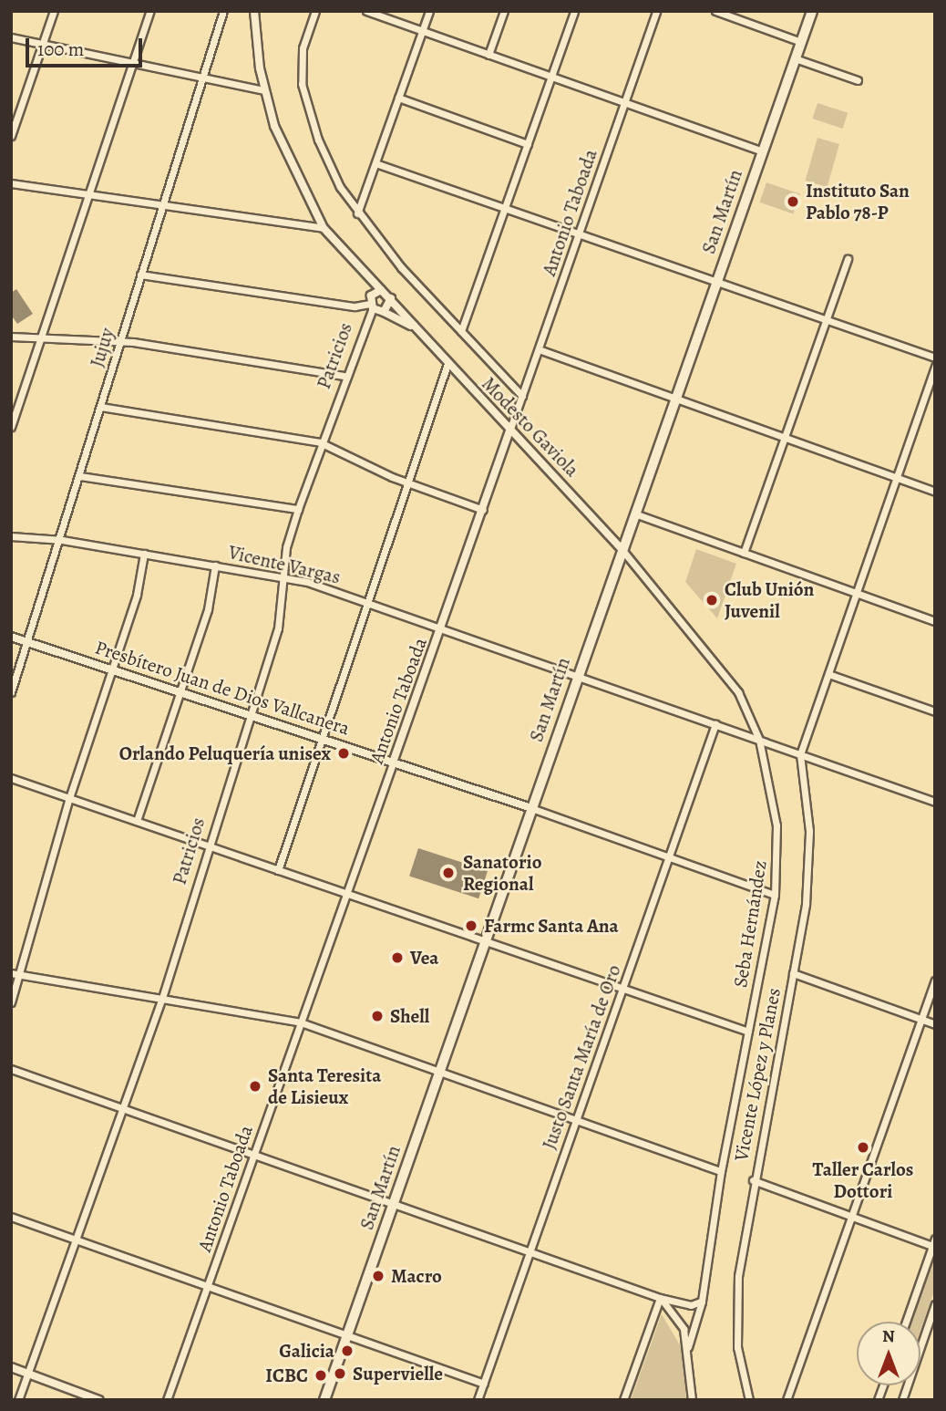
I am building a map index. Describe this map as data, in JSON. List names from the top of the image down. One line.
{"streets":{"main road":["San Martín"],"street":["Antonio Taboada","Jujuy","Patricios","Modesto Gaviola","Vicente Vargas","Presbítero Juan de Dios Vallcanera","Seba Hernández","Justo Santa María de Oro","Vicente López y Planes"]},"crossings":[["San Martín","Modesto Gaviola"],["San Martín","Vicente Vargas"],["San Martín","Presbítero Juan de Dios Vallcanera"],["San Martín","Seba Hernández"],["Antonio Taboada","Modesto Gaviola"],["Antonio Taboada","Vicente Vargas"],["Antonio Taboada","Presbítero Juan de Dios Vallcanera"],["Jujuy","Vicente Vargas"],["Jujuy","Presbítero Juan de Dios Vallcanera"],["Patricios","Modesto Gaviola"],["Patricios","Vicente Vargas"],["Patricios","Presbítero Juan de Dios Vallcanera"],["Modesto Gaviola","Seba Hernández"],["Vicente Vargas","Seba Hernández"],["Vicente Vargas","Justo Santa María de Oro"],["Vicente Vargas","Vicente López y Planes"]],"places":["Instituto San Pablo 78-P","Club Unión Juvenil","Orlando Peluquería unisex","Sanatorio Regional","Farmc Santa Ana","Vea","Shell","Santa Teresita de Lisieux","Taller Carlos Dottori","Macro","Galicia","Supervielle","ICBC"],"scale_bar":"100 m","north":"top"}
